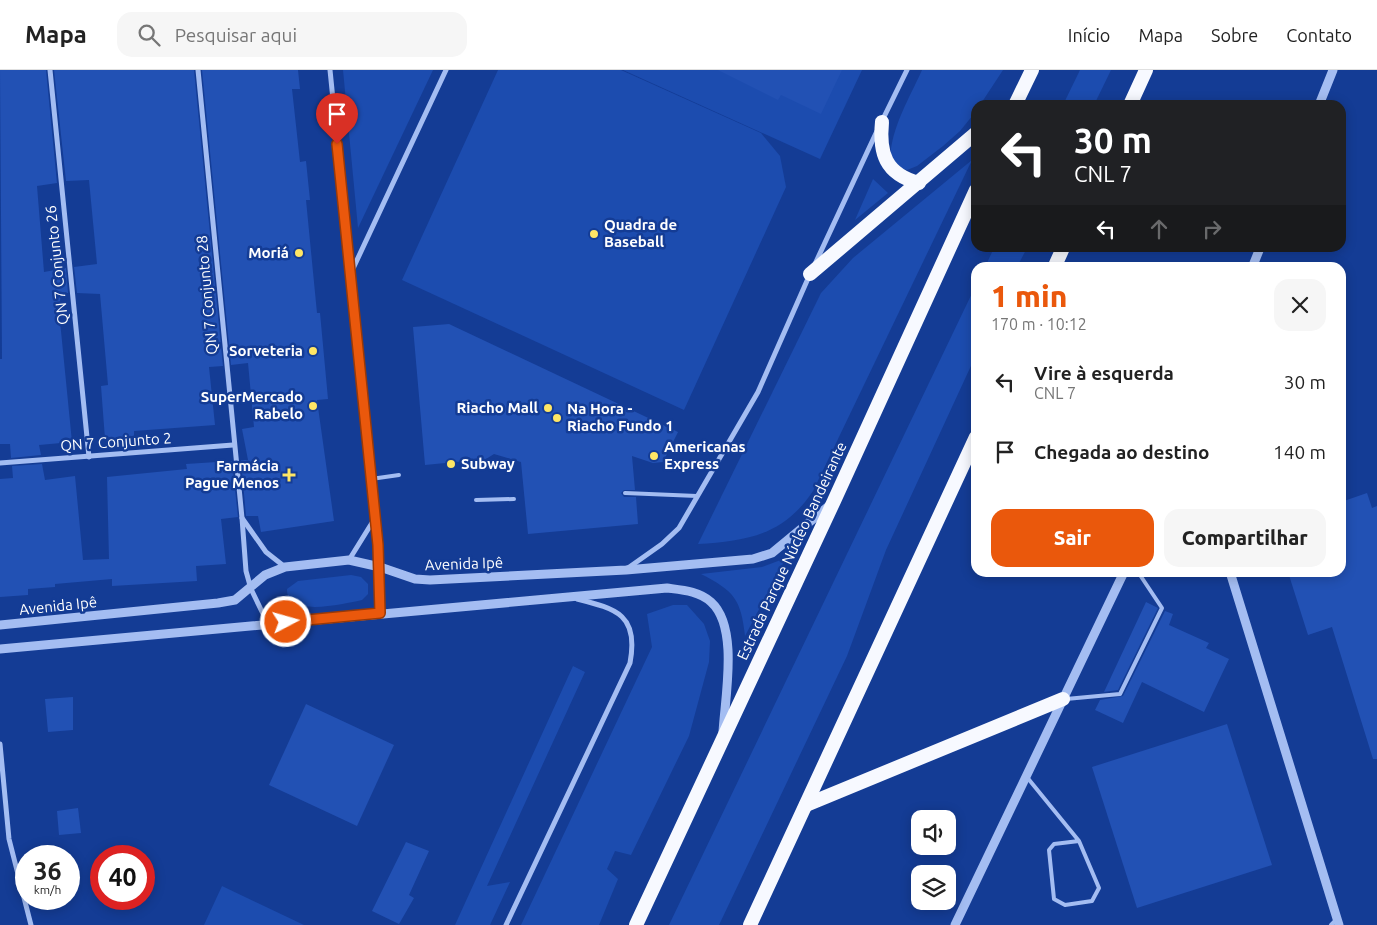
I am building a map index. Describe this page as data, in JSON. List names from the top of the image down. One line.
{"streets":{"highway":["Estrada Parque Núcleo Bandeirante"],"street":["QN 7 Conjunto 26","QN 7 Conjunto 28","QN 7 Conjunto 2","Avenida Ipê"]},"crossings":[["QN 7 Conjunto 26","QN 7 Conjunto 2"],["QN 7 Conjunto 28","QN 7 Conjunto 2"],["QN 7 Conjunto 28","Avenida Ipê"],["Estrada Parque Núcleo Bandeirante","Avenida Ipê"]],"places":{"other":["Quadra de Baseball","Moriá","Sorveteria","SuperMercado Rabelo","Riacho Mall","Na Hora - Riacho Fundo 1","Americanas Express","Subway"],"health":["Farmácia Pague Menos"]},"page":{"header":"Mapa","search":"Pesquisar aqui","nav":["Início","Mapa","Sobre","Contato"],"turn":["30 m","CNL 7"],"heading":["1 min","170 m · 10:12"],"list":[{"name":"Vire à esquerda","note":"CNL 7","value":"30 m"},{"name":"Chegada ao destino","value":"140 m"}],"buttons":["Sair","Compartilhar"],"speed":"36 km/h","limit":"40"}}
